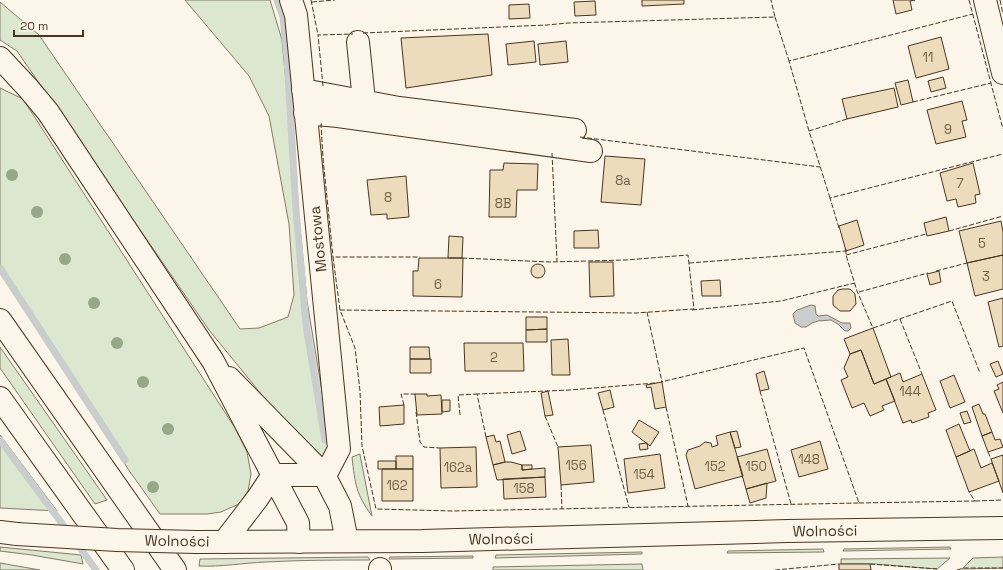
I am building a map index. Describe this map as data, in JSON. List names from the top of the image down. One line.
{"streets":{"street":["Mostowa","Wolności"]},"house_numbers":["11","9","8a","7","8","8B","5","3","6","2","144","148","156","152","150","162a","154","162","158"],"scale_bar":"20 m"}
